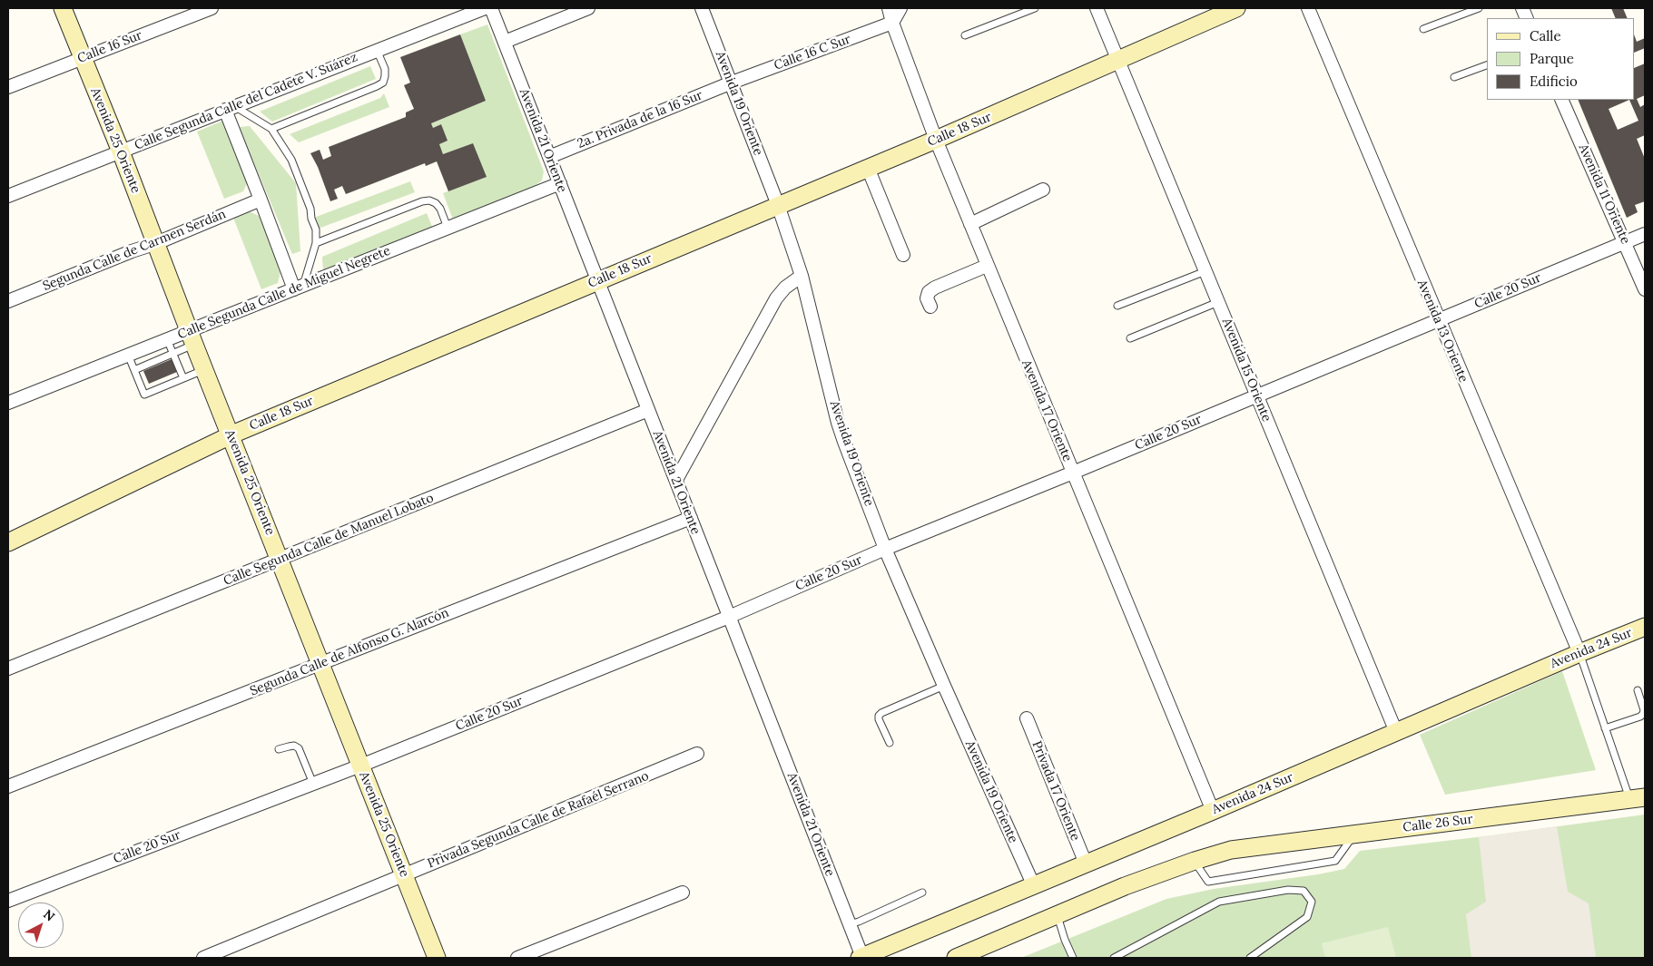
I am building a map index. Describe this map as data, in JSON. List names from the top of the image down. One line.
{"streets":{"main road":["Calle 18 Sur","Avenida 25 Oriente","Avenida 24 Sur","Calle 26 Sur"],"street":["Calle 16 Sur","Calle 16 C Sur","Calle Segunda Calle del Cadete V. Suárez","Avenida 19 Oriente","2a. Privada de la 16 Sur","Avenida 21 Oriente","Avenida 11 Oriente","Segunda Calle de Carmen Serdán","Calle 20 Sur","Calle Segunda Calle de Miguel Negrete","Avenida 13 Oriente","Avenida 15 Oriente","Avenida 17 Oriente","Calle Segunda Calle de Manuel Lobato","Segunda Calle de Alfonso G. Alarcón","Privada 17 Oriente","Privada Segunda Calle de Rafaél Serrano"]},"crossings":[["Calle 16 Sur","Avenida 25 Oriente"],["Calle 16 C Sur","Avenida 19 Oriente"],["Calle 16 C Sur","2a. Privada de la 16 Sur"],["Calle 16 C Sur","Avenida 17 Oriente"],["Calle Segunda Calle del Cadete V. Suárez","Avenida 25 Oriente"],["Avenida 19 Oriente","2a. Privada de la 16 Sur"],["Avenida 19 Oriente","Calle 18 Sur"],["Avenida 19 Oriente","Calle 20 Sur"],["Avenida 19 Oriente","Avenida 24 Sur"],["2a. Privada de la 16 Sur","Avenida 21 Oriente"],["Calle 18 Sur","Avenida 25 Oriente"],["Calle 18 Sur","Avenida 21 Oriente"],["Calle 18 Sur","Avenida 15 Oriente"],["Calle 18 Sur","Avenida 17 Oriente"],["Avenida 25 Oriente","Segunda Calle de Carmen Serdán"],["Avenida 25 Oriente","Calle 20 Sur"],["Avenida 25 Oriente","Calle Segunda Calle de Miguel Negrete"],["Avenida 25 Oriente","Calle Segunda Calle de Manuel Lobato"],["Avenida 25 Oriente","Segunda Calle de Alfonso G. Alarcón"],["Avenida 25 Oriente","Privada Segunda Calle de Rafaél Serrano"],["Avenida 21 Oriente","Calle 20 Sur"],["Avenida 21 Oriente","Calle Segunda Calle de Miguel Negrete"],["Avenida 21 Oriente","Calle Segunda Calle de Manuel Lobato"],["Avenida 21 Oriente","Avenida 24 Sur"],["Avenida 21 Oriente","Segunda Calle de Alfonso G. Alarcón"],["Avenida 11 Oriente","Calle 20 Sur"],["Calle 20 Sur","Avenida 13 Oriente"],["Calle 20 Sur","Avenida 15 Oriente"],["Calle 20 Sur","Avenida 17 Oriente"],["Avenida 13 Oriente","Avenida 24 Sur"],["Avenida 15 Oriente","Avenida 24 Sur"],["Avenida 17 Oriente","Avenida 24 Sur"],["Avenida 24 Sur","Privada 17 Oriente"]],"legend":["Calle","Parque","Edificio"],"north":"top right"}
